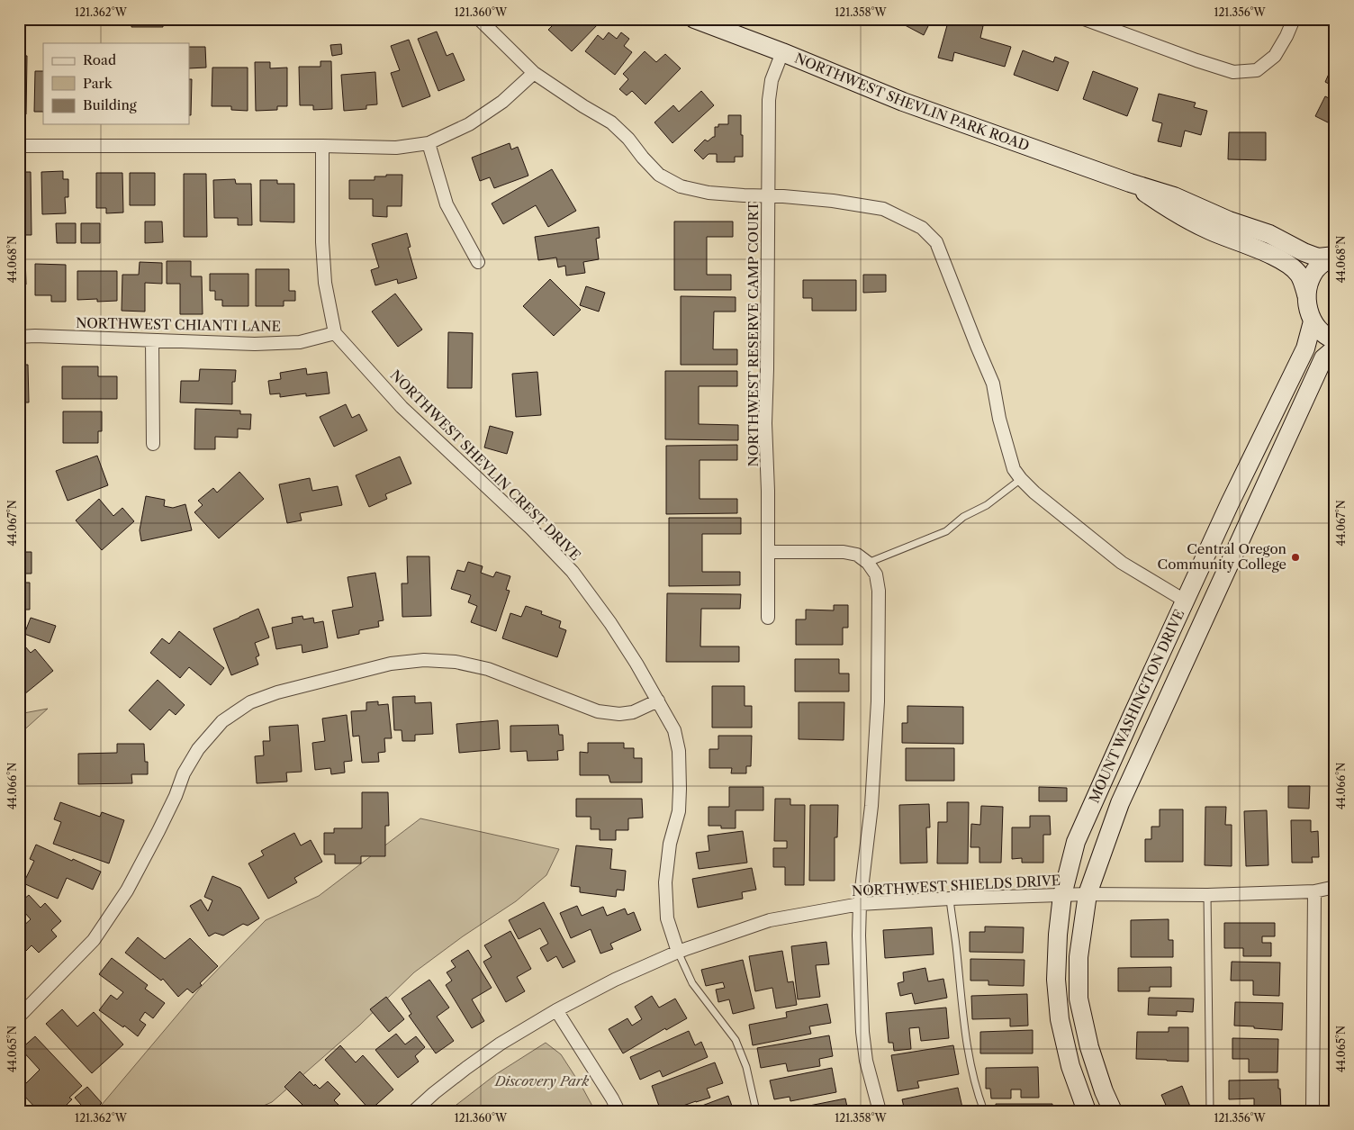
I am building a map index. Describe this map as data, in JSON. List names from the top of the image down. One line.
{"streets":{"main road":["NORTHWEST SHEVLIN PARK ROAD","MOUNT WASHINGTON DRIVE"],"street":["NORTHWEST CHIANTI LANE","NORTHWEST RESERVE CAMP COURT","NORTHWEST SHEVLIN CREST DRIVE","NORTHWEST SHIELDS DRIVE"]},"crossings":[["NORTHWEST SHEVLIN PARK ROAD","NORTHWEST RESERVE CAMP COURT"],["NORTHWEST SHEVLIN PARK ROAD","MOUNT WASHINGTON DRIVE"],["NORTHWEST CHIANTI LANE","NORTHWEST SHEVLIN CREST DRIVE"],["NORTHWEST SHEVLIN CREST DRIVE","NORTHWEST SHIELDS DRIVE"],["MOUNT WASHINGTON DRIVE","NORTHWEST SHIELDS DRIVE"]],"parks":["Discovery Park"],"places":["Central Oregon Community College"],"legend":["Road","Park","Building"],"coordinates":["121.362°W","121.360°W","121.358°W","121.356°W","44.068°N","44.067°N","44.066°N","44.065°N"]}
